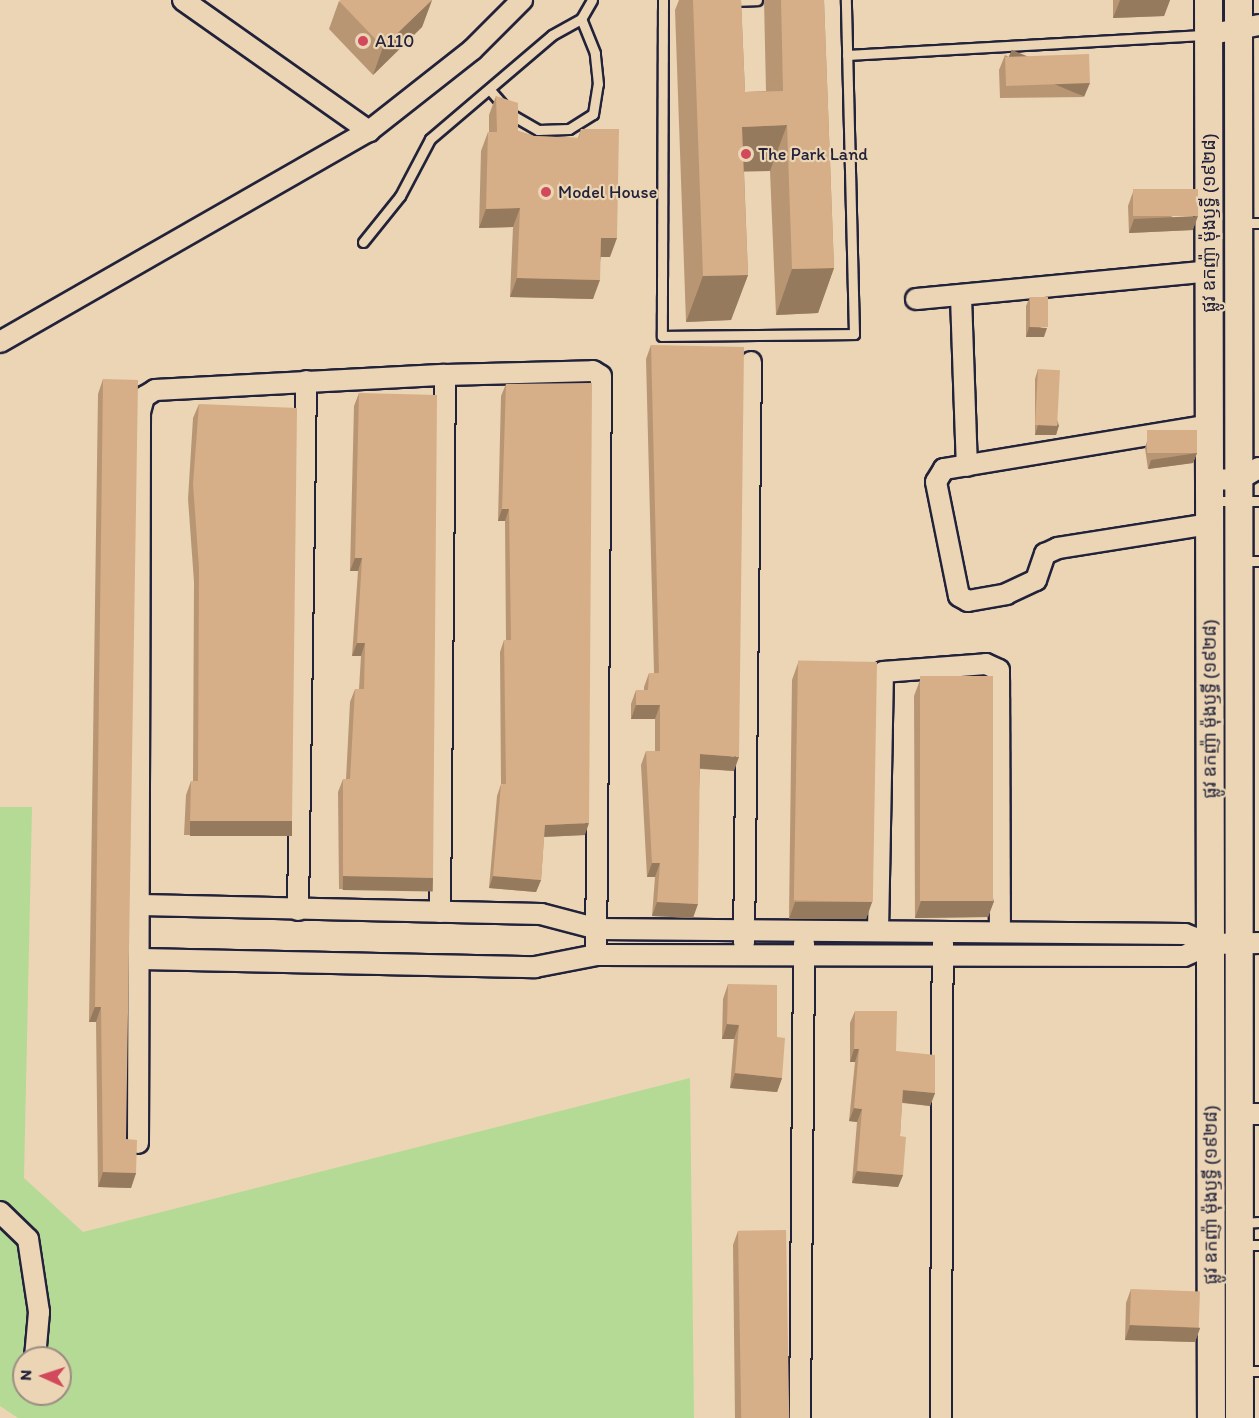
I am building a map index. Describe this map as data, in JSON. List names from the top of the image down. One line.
{"streets":{"main road":["ផ្លូវ ឧកញ៉ា ម៉ុងឫទ្ធី (១៩២៨)"]},"places":["A110","The Park Land","Model House"],"north":"left"}
